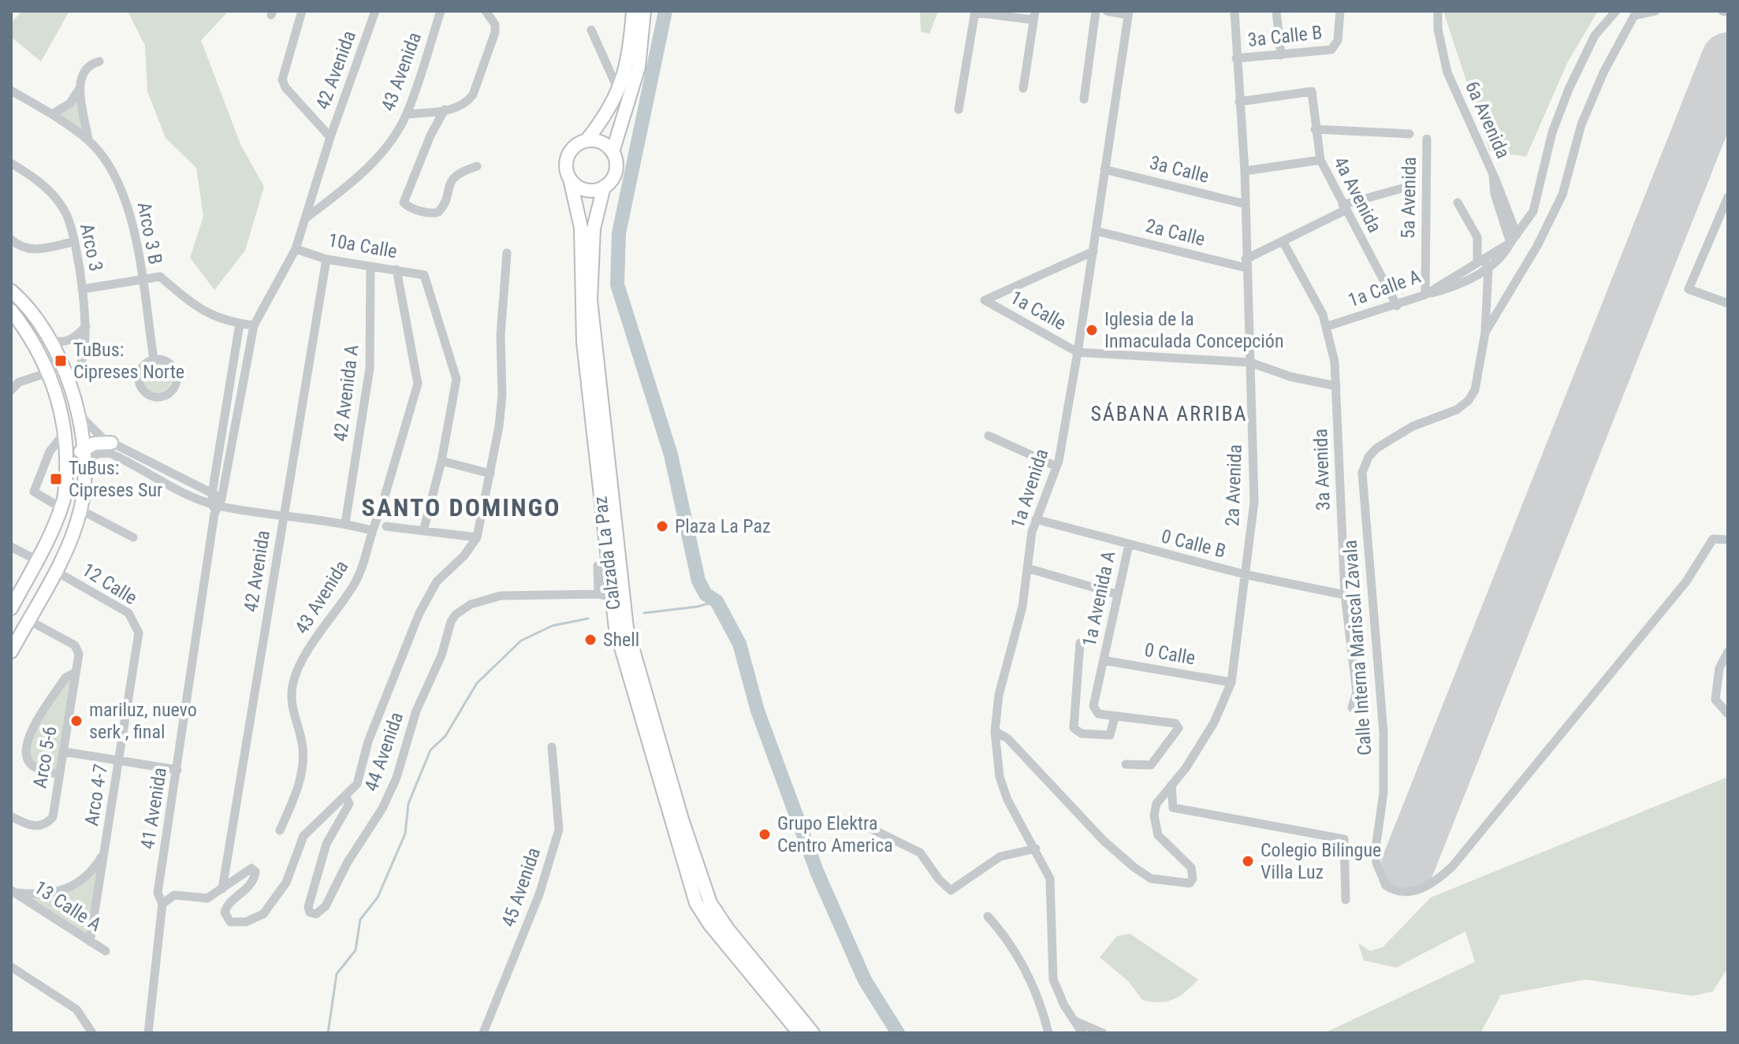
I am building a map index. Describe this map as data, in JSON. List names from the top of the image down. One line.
{"streets":{"main road":["Calzada La Paz"],"street":["3a Calle B","42 Avenida","43 Avenida","6a Avenida","3a Calle","4a Avenida","5a Avenida","2a Calle","Arco 3 B","10a Calle","Arco 3","1a Calle A","1a Calle","42 Avenida A","3a Avenida","2a Avenida","1a Avenida","0 Calle B","12 Calle","1a Avenida A","Calle Interna Mariscal Zavala","0 Calle","44 Avenida","Arco 5-6","Arco 4-7","41 Avenida","45 Avenida","13 Calle A"]},"crossings":[["3a Calle B","2a Avenida"],["42 Avenida","43 Avenida"],["42 Avenida","10a Calle"],["42 Avenida","44 Avenida"],["42 Avenida","41 Avenida"],["43 Avenida","10a Calle"],["3a Calle","2a Avenida"],["3a Calle","1a Avenida"],["4a Avenida","1a Calle A"],["4a Avenida","2a Avenida"],["5a Avenida","1a Calle A"],["2a Calle","2a Avenida"],["2a Calle","1a Avenida"],["10a Calle","42 Avenida A"],["10a Calle","41 Avenida"],["1a Calle A","3a Avenida"],["1a Calle","3a Avenida"],["1a Calle","2a Avenida"],["1a Calle","1a Avenida"],["3a Avenida","0 Calle B"],["2a Avenida","1a Avenida"],["2a Avenida","0 Calle B"],["2a Avenida","0 Calle"],["1a Avenida","0 Calle B"],["0 Calle B","1a Avenida A"],["Calzada La Paz","44 Avenida"],["12 Calle","Arco 4-7"],["1a Avenida A","0 Calle"],["Arco 4-7","13 Calle A"]],"districts":["SÁBANA ARRIBA","SANTO DOMINGO"],"places":{"other":["Iglesia de la Inmaculada Concepción","Plaza La Paz","Shell","mariluz, nuevo serk , final","Grupo Elektra Centro America","Colegio Bilingue Villa Luz"],"transit":["TuBus: Cipreses Norte","TuBus: Cipreses Sur"]}}
